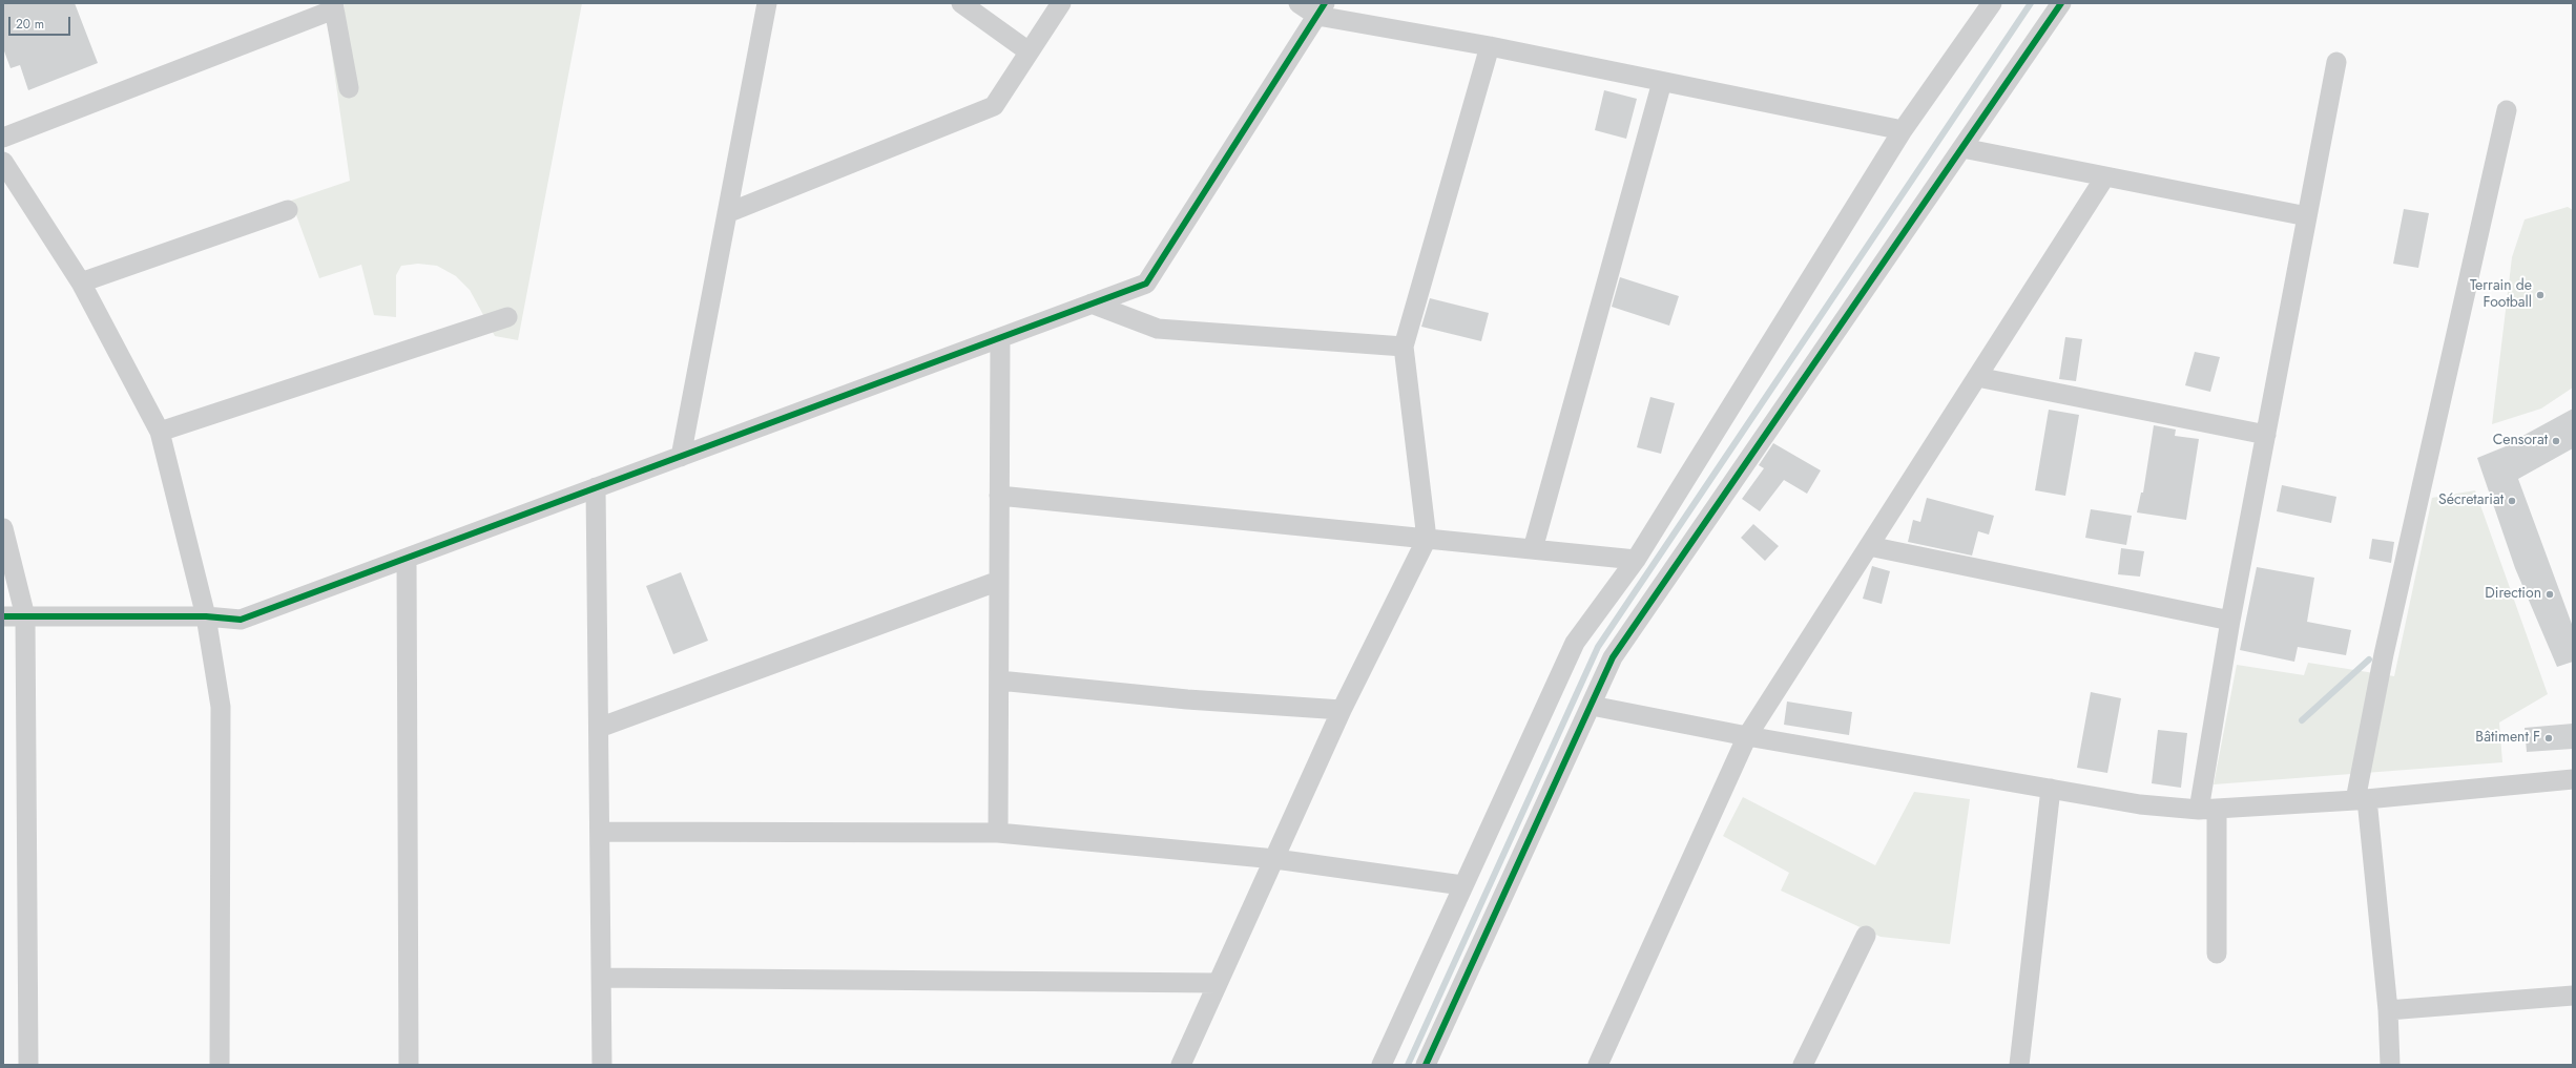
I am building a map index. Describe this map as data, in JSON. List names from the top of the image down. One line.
{"places":["Terrain de Football","Censorat","Sécretariat","Direction","Bâtiment F"],"scale_bar":"20 m"}
